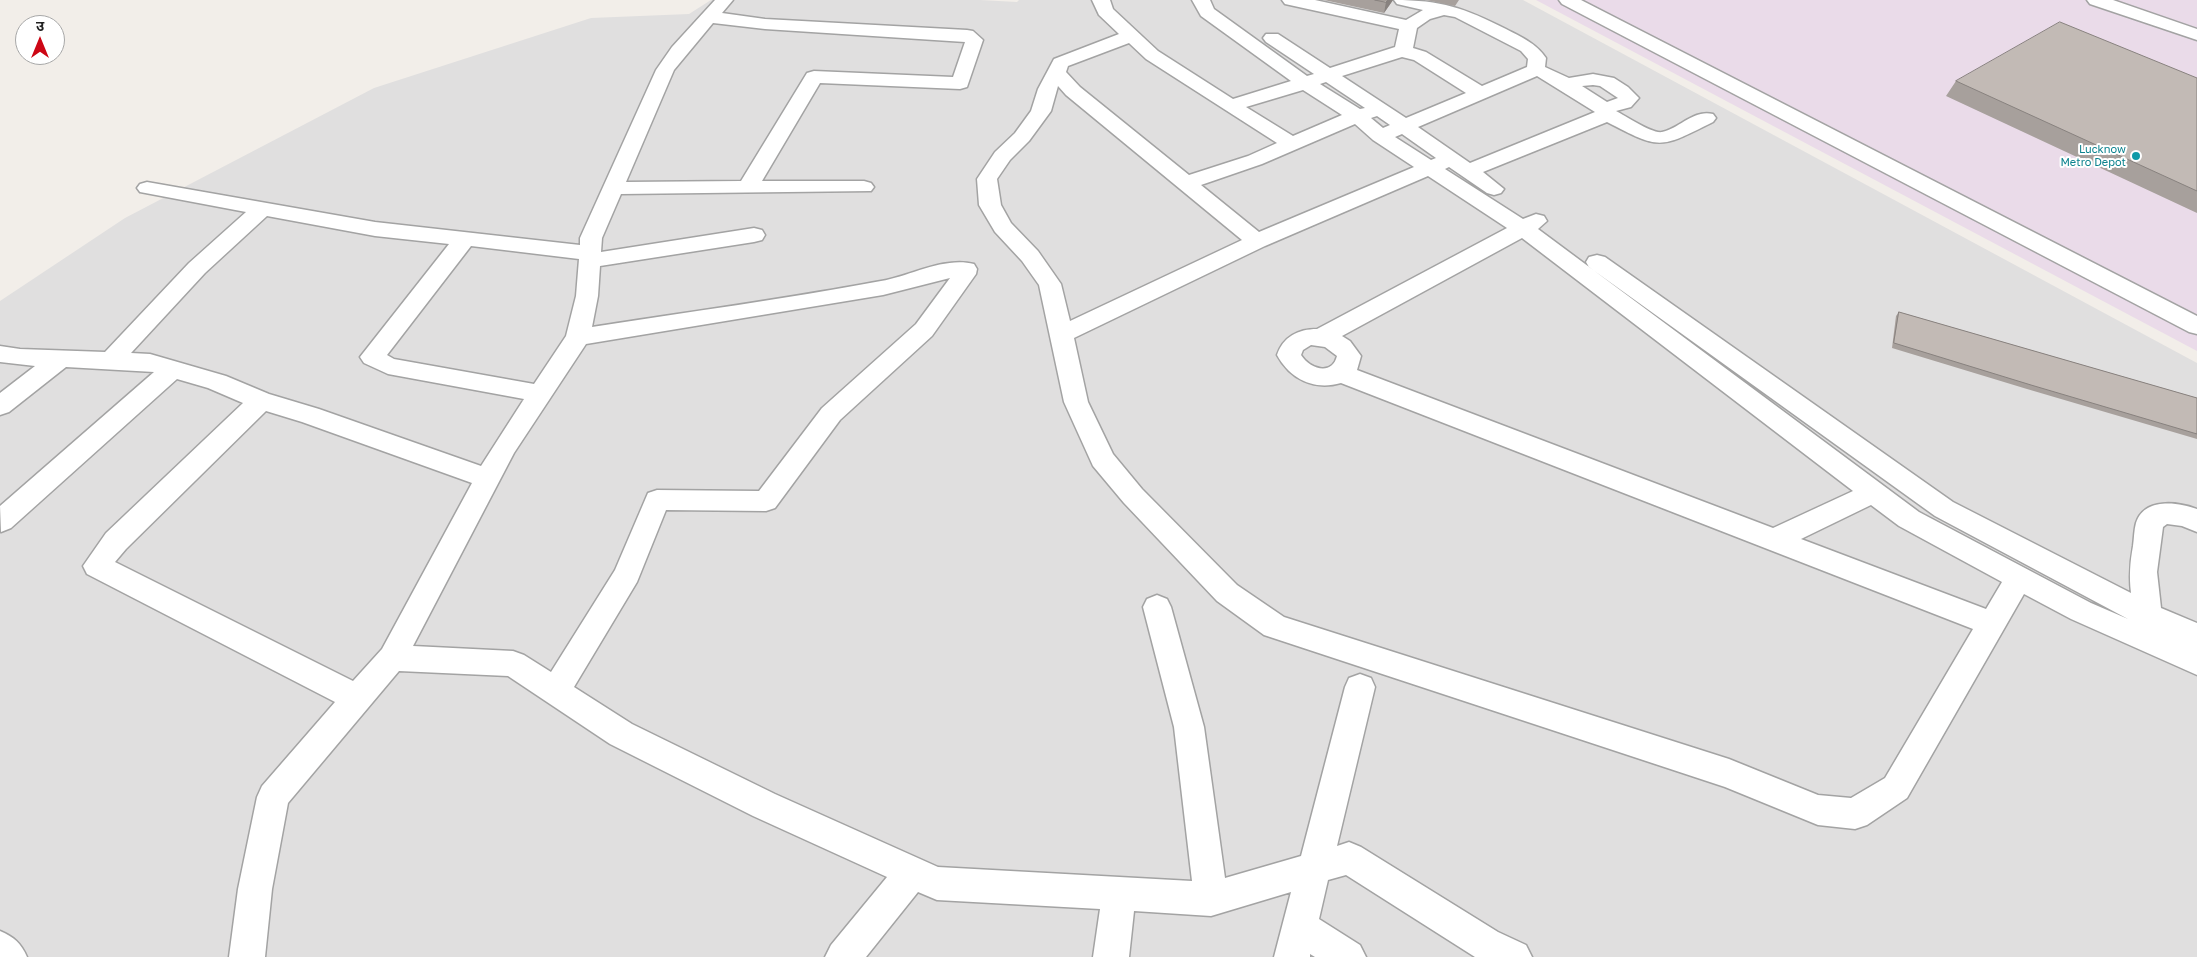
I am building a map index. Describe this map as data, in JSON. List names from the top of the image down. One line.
{"places":["Lucknow Metro Depot"],"north":"top"}
